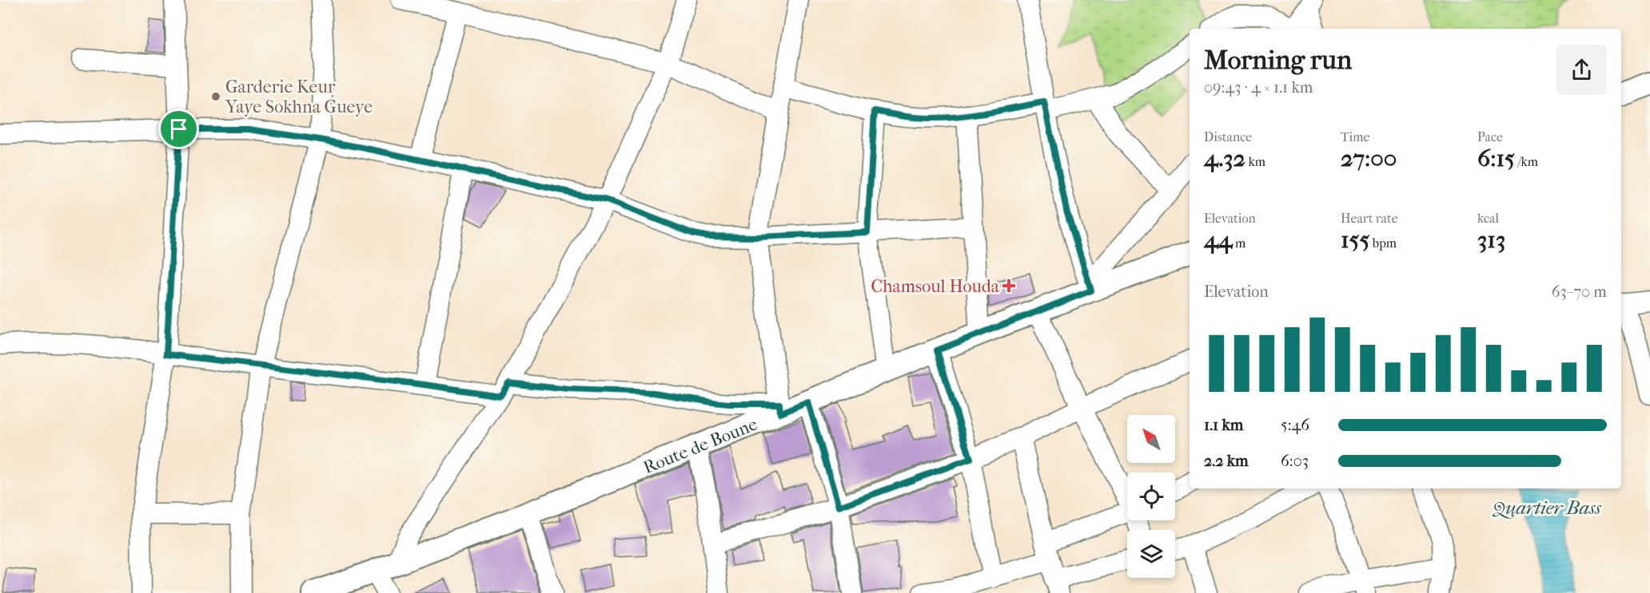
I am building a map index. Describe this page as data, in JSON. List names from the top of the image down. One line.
{"streets":{"street":["Route de Boune"]},"water":["Quartier Bass"],"places":{"other":["Garderie Keur Yaye Sokhna Gueye"],"health":["Chamsoul Houda"]},"north":"top left","page":{"heading":["Morning run","09:43 · 4 × 1.1 km"],"stats":[["Distance","4.32 km"],["Time","27:00"],["Pace","6:15 /km"],["Elevation","44 m"],["Heart rate","155 bpm"],["kcal","313"]],"chart":["Elevation","63–70 m"],"list":[{"name":"1.1 km","note":"5:46"},{"name":"2.2 km","note":"6:03"}]}}
